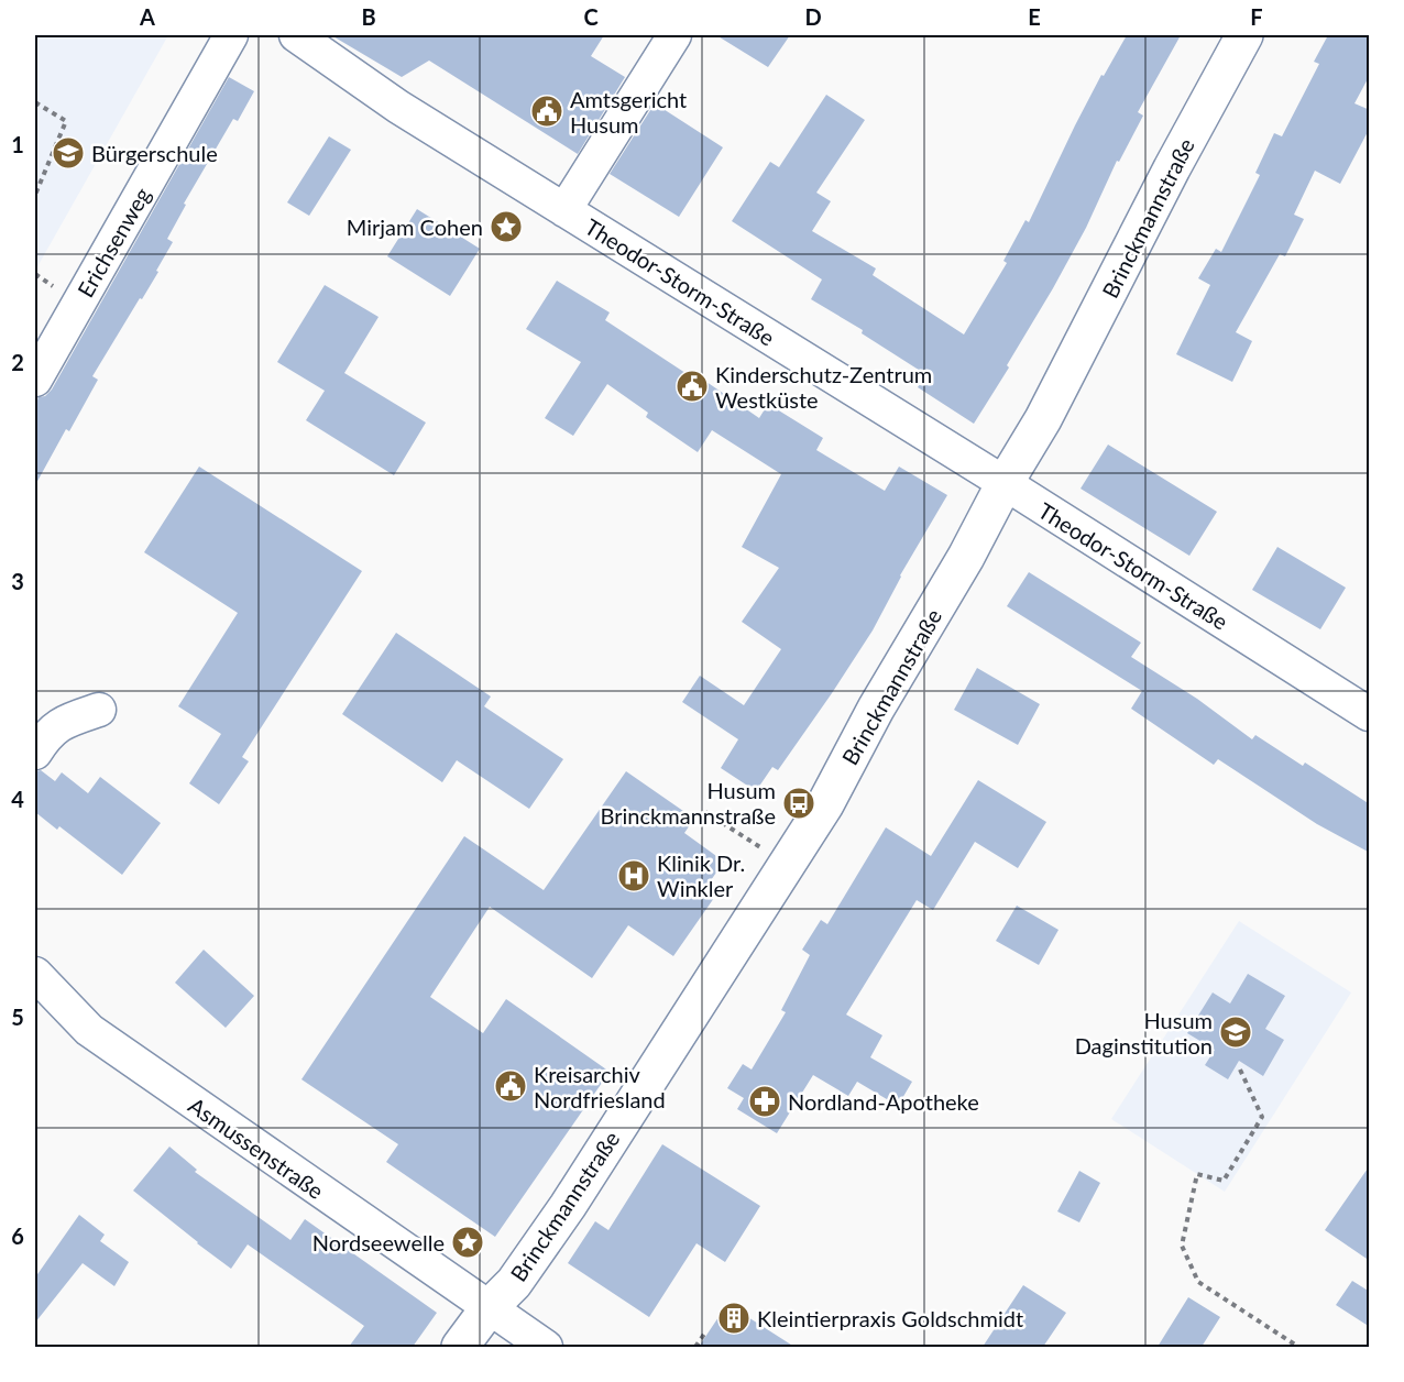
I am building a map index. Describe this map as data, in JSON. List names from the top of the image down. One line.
{"streets":{"main road":["Brinckmannstraße"],"street":["Erichsenweg","Theodor-Storm-Straße","Asmussenstraße"]},"crossings":[["Brinckmannstraße","Theodor-Storm-Straße"],["Brinckmannstraße","Asmussenstraße"]],"places":{"public building":["Amtsgericht Husum","Kinderschutz-Zentrum Westküste","Kreisarchiv Nordfriesland"],"school or university":["Bürgerschule","Husum Daginstitution"],"place":["Mirjam Cohen","Nordseewelle"],"bus stop":["Husum Brinckmannstraße"],"hospital":["Klinik Dr. Winkler"],"pharmacy":["Nordland-Apotheke"],"building":["Kleintierpraxis Goldschmidt"]},"grid":{"columns":["A","B","C","D","E","F"],"rows":["1","2","3","4","5","6"]}}
